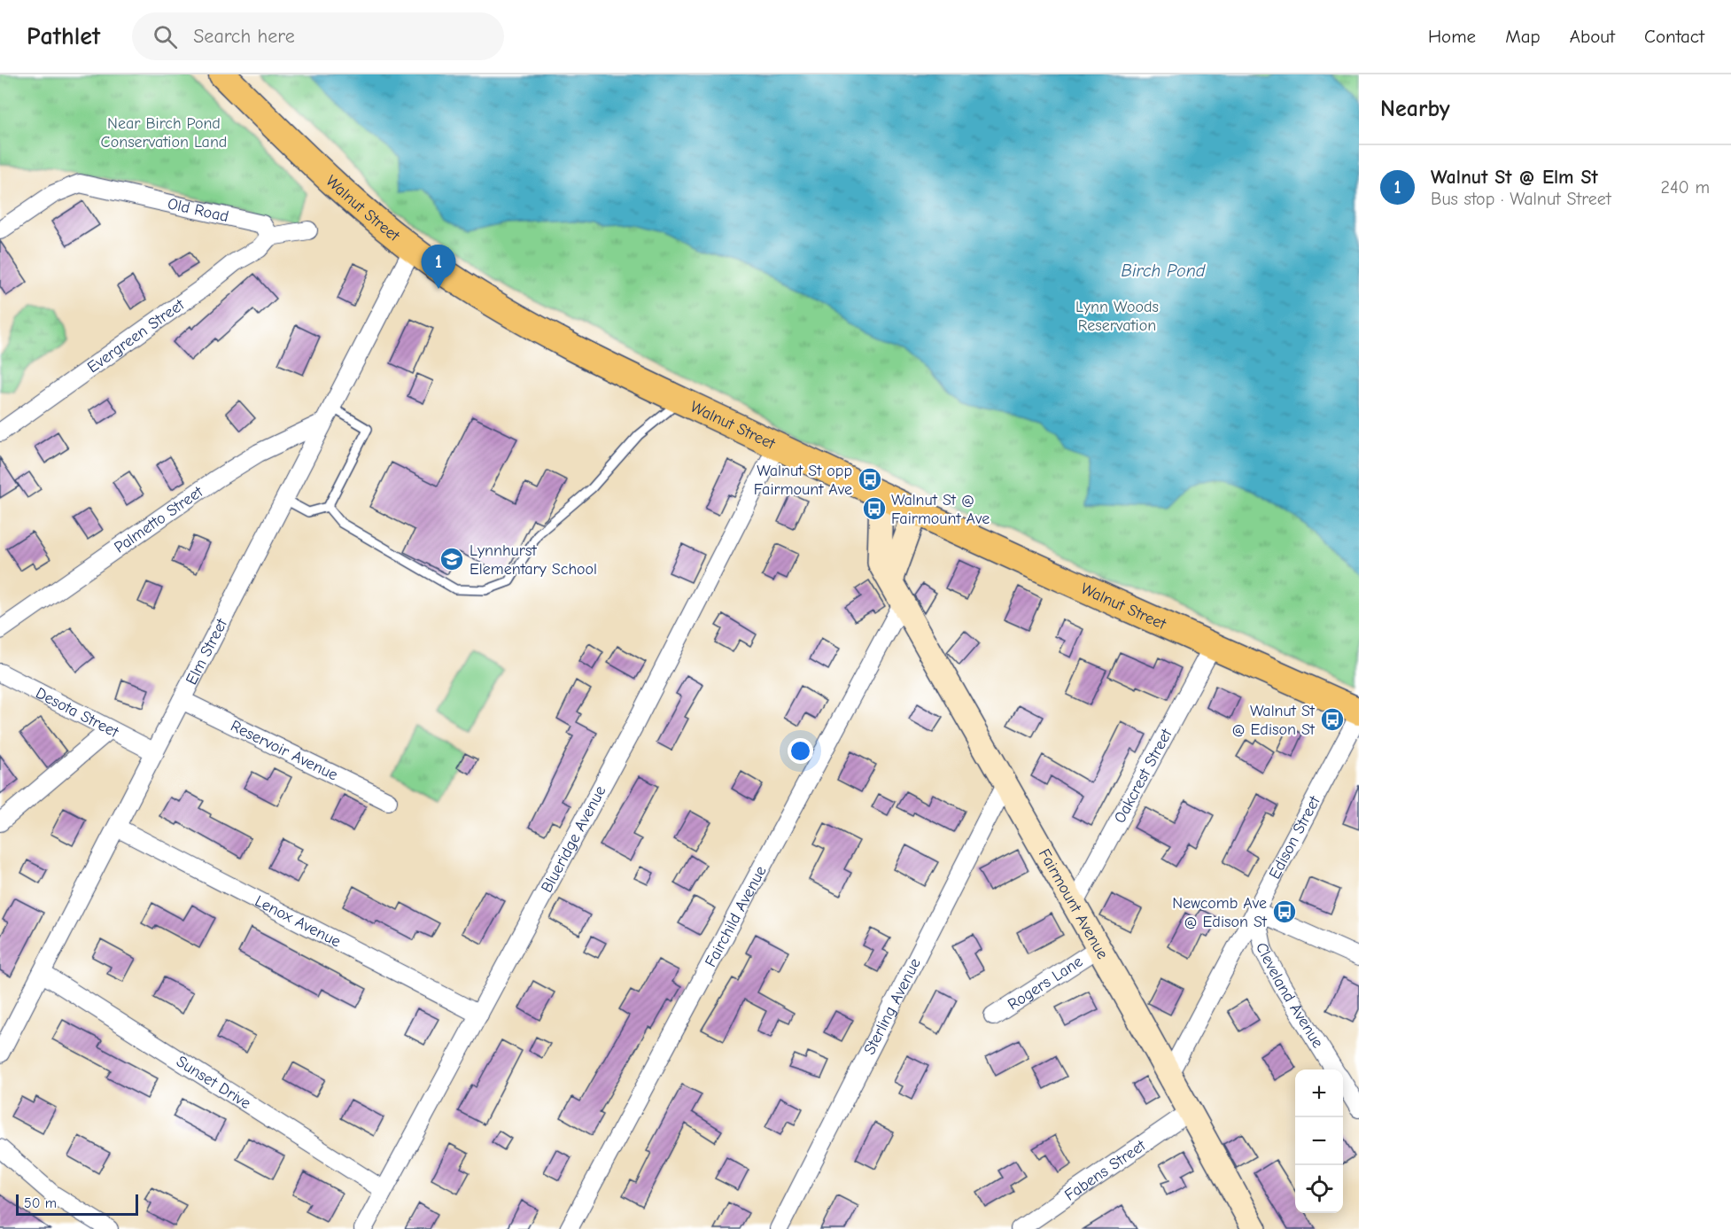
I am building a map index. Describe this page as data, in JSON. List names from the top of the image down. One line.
{"streets":{"main road":["Walnut Street"],"street":["Old Road","Evergreen Street","Palmetto Street","Elm Street","Desota Street","Reservoir Avenue","Oakcrest Street","Edison Street","Blueridge Avenue","Fairmount Avenue","Fairchild Avenue","Lenox Avenue","Rogers Lane","Cleveland Avenue","Sterling Avenue","Sunset Drive","Fabens Street"]},"crossings":[["Walnut Street","Elm Street"],["Walnut Street","Oakcrest Street"],["Walnut Street","Edison Street"],["Walnut Street","Blueridge Avenue"],["Walnut Street","Fairmount Avenue"],["Old Road","Evergreen Street"],["Palmetto Street","Elm Street"],["Elm Street","Desota Street"],["Elm Street","Reservoir Avenue"],["Elm Street","Lenox Avenue"],["Elm Street","Sunset Drive"],["Oakcrest Street","Fairmount Avenue"],["Edison Street","Fairmount Avenue"],["Edison Street","Cleveland Avenue"],["Blueridge Avenue","Lenox Avenue"],["Blueridge Avenue","Sunset Drive"],["Fairmount Avenue","Fairchild Avenue"],["Fairmount Avenue","Rogers Lane"],["Fairmount Avenue","Sterling Avenue"],["Fairmount Avenue","Fabens Street"]],"water":["Birch Pond"],"parks":["Near Birch Pond Conservation Land","Lynn Woods Reservation"],"places":{"bus stop":["Walnut St opp Fairmount Ave","Walnut St @ Fairmount Ave","Walnut St @ Edison St","Newcomb Ave @ Edison St"],"school or university":["Lynnhurst Elementary School"]},"scale_bar":"50 m","page":{"header":"Pathlet","search":"Search here","nav":["Home","Map","About","Contact"],"heading":"Nearby","list":[{"mark":"1","name":"Walnut St @ Elm St","note":"Bus stop · Walnut Street","value":"240 m"}],"pins":"1","map_buttons":["+","−"],"scale":"50 m"}}
